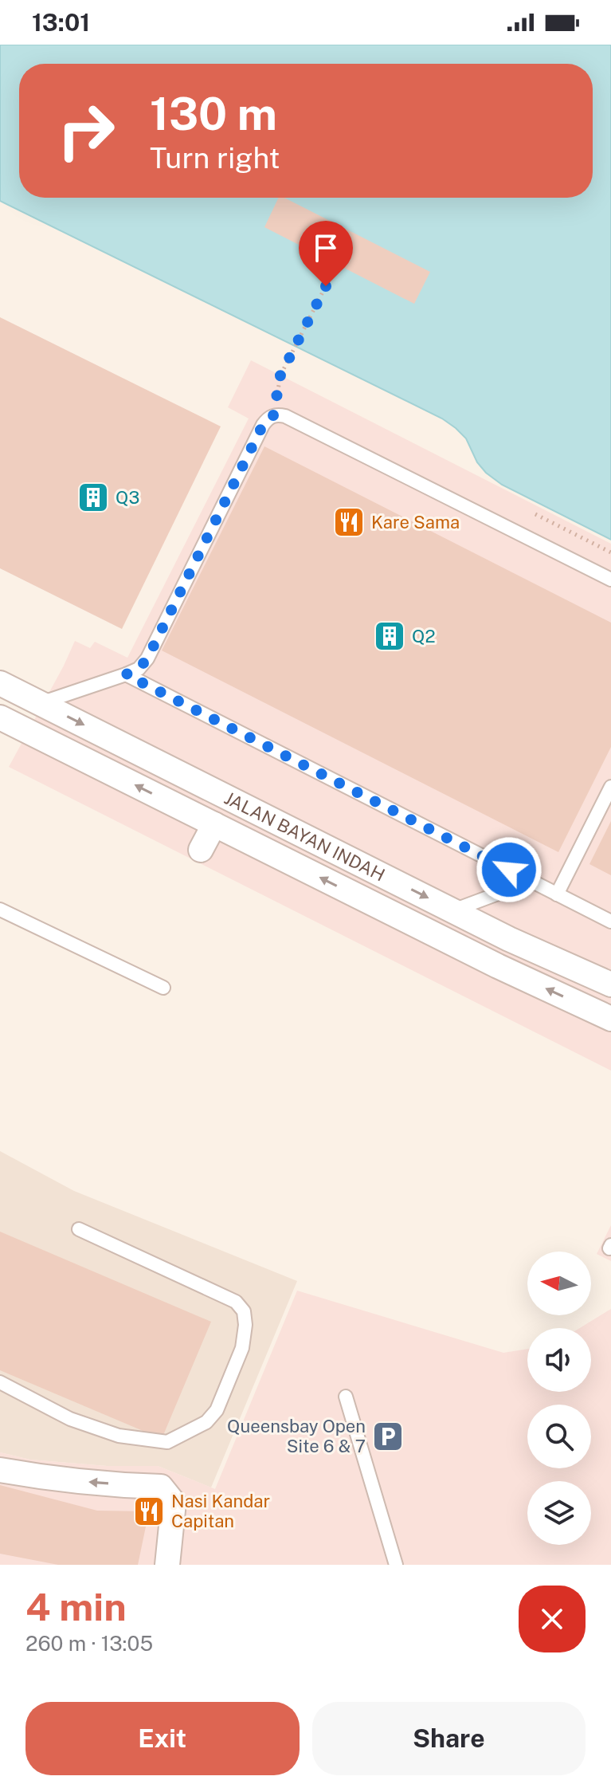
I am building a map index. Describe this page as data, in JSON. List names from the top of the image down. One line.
{"streets":{"street":["JALAN BAYAN INDAH"]},"places":{"building":["Q3","Q2"],"restaurant":["Kare Sama","Nasi Kandar Capitan"],"parking":["Queensbay Open Site 6 & 7"]},"north":"left","page":{"status":"13:01","turn":["130 m","Turn right"],"heading":["4 min","260 m · 13:05"],"buttons":["Exit","Share"]}}
